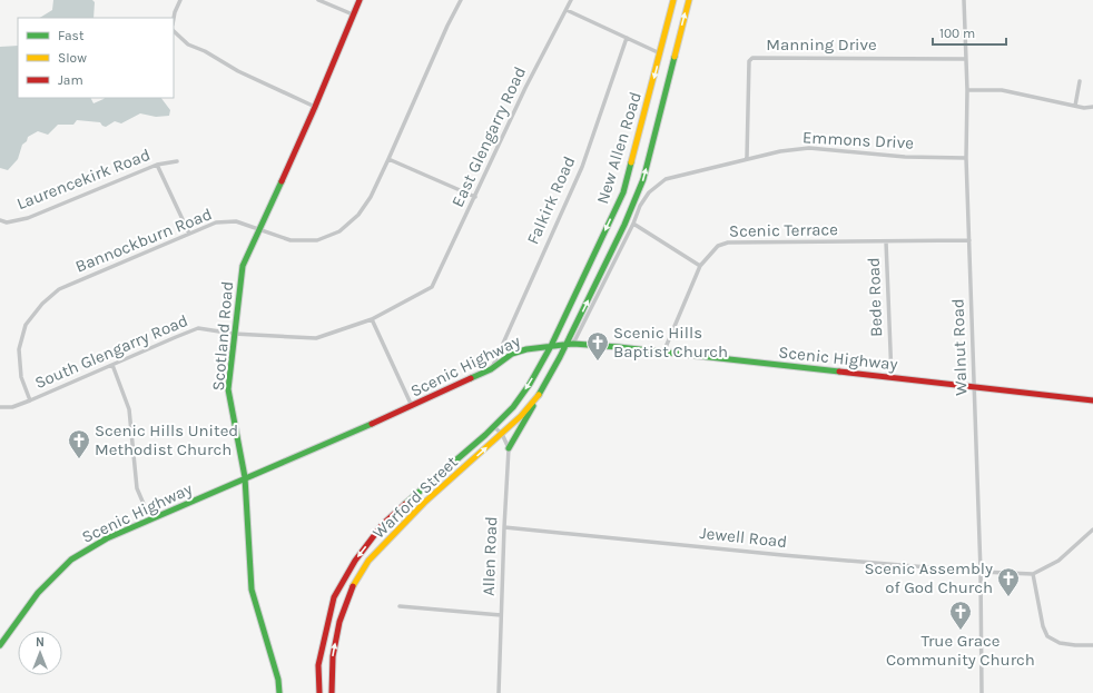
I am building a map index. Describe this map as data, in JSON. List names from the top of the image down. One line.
{"streets":{"street":["Manning Drive","East Glengarry Road","Emmons Drive","New Allen Road","Laurencekirk Road","Falkirk Road","Scenic Terrace","Bannockburn Road","Bede Road","Scotland Road","Walnut Road","South Glengarry Road","Scenic Highway","Warford Street","Jewell Road","Allen Road"]},"crossings":[["Manning Drive","Emmons Drive"],["Manning Drive","Walnut Road"],["East Glengarry Road","South Glengarry Road"],["Emmons Drive","Walnut Road"],["New Allen Road","Scenic Highway"],["New Allen Road","Warford Street"],["Falkirk Road","Scenic Highway"],["Scenic Terrace","Bede Road"],["Scenic Terrace","Walnut Road"],["Scenic Terrace","Scenic Highway"],["Bannockburn Road","Scotland Road"],["Bannockburn Road","South Glengarry Road"],["Bede Road","Scenic Highway"],["Scotland Road","South Glengarry Road"],["Scotland Road","Scenic Highway"],["Walnut Road","Scenic Highway"],["Walnut Road","Jewell Road"],["Scenic Highway","Warford Street"],["Warford Street","Allen Road"],["Jewell Road","Allen Road"]],"places":{"church":["Scenic Hills Baptist Church","Scenic Hills United Methodist Church","Scenic Assembly of God Church","True Grace Community Church"]},"legend":["Fast","Slow","Jam"],"scale_bar":"100 m","north":"top"}
